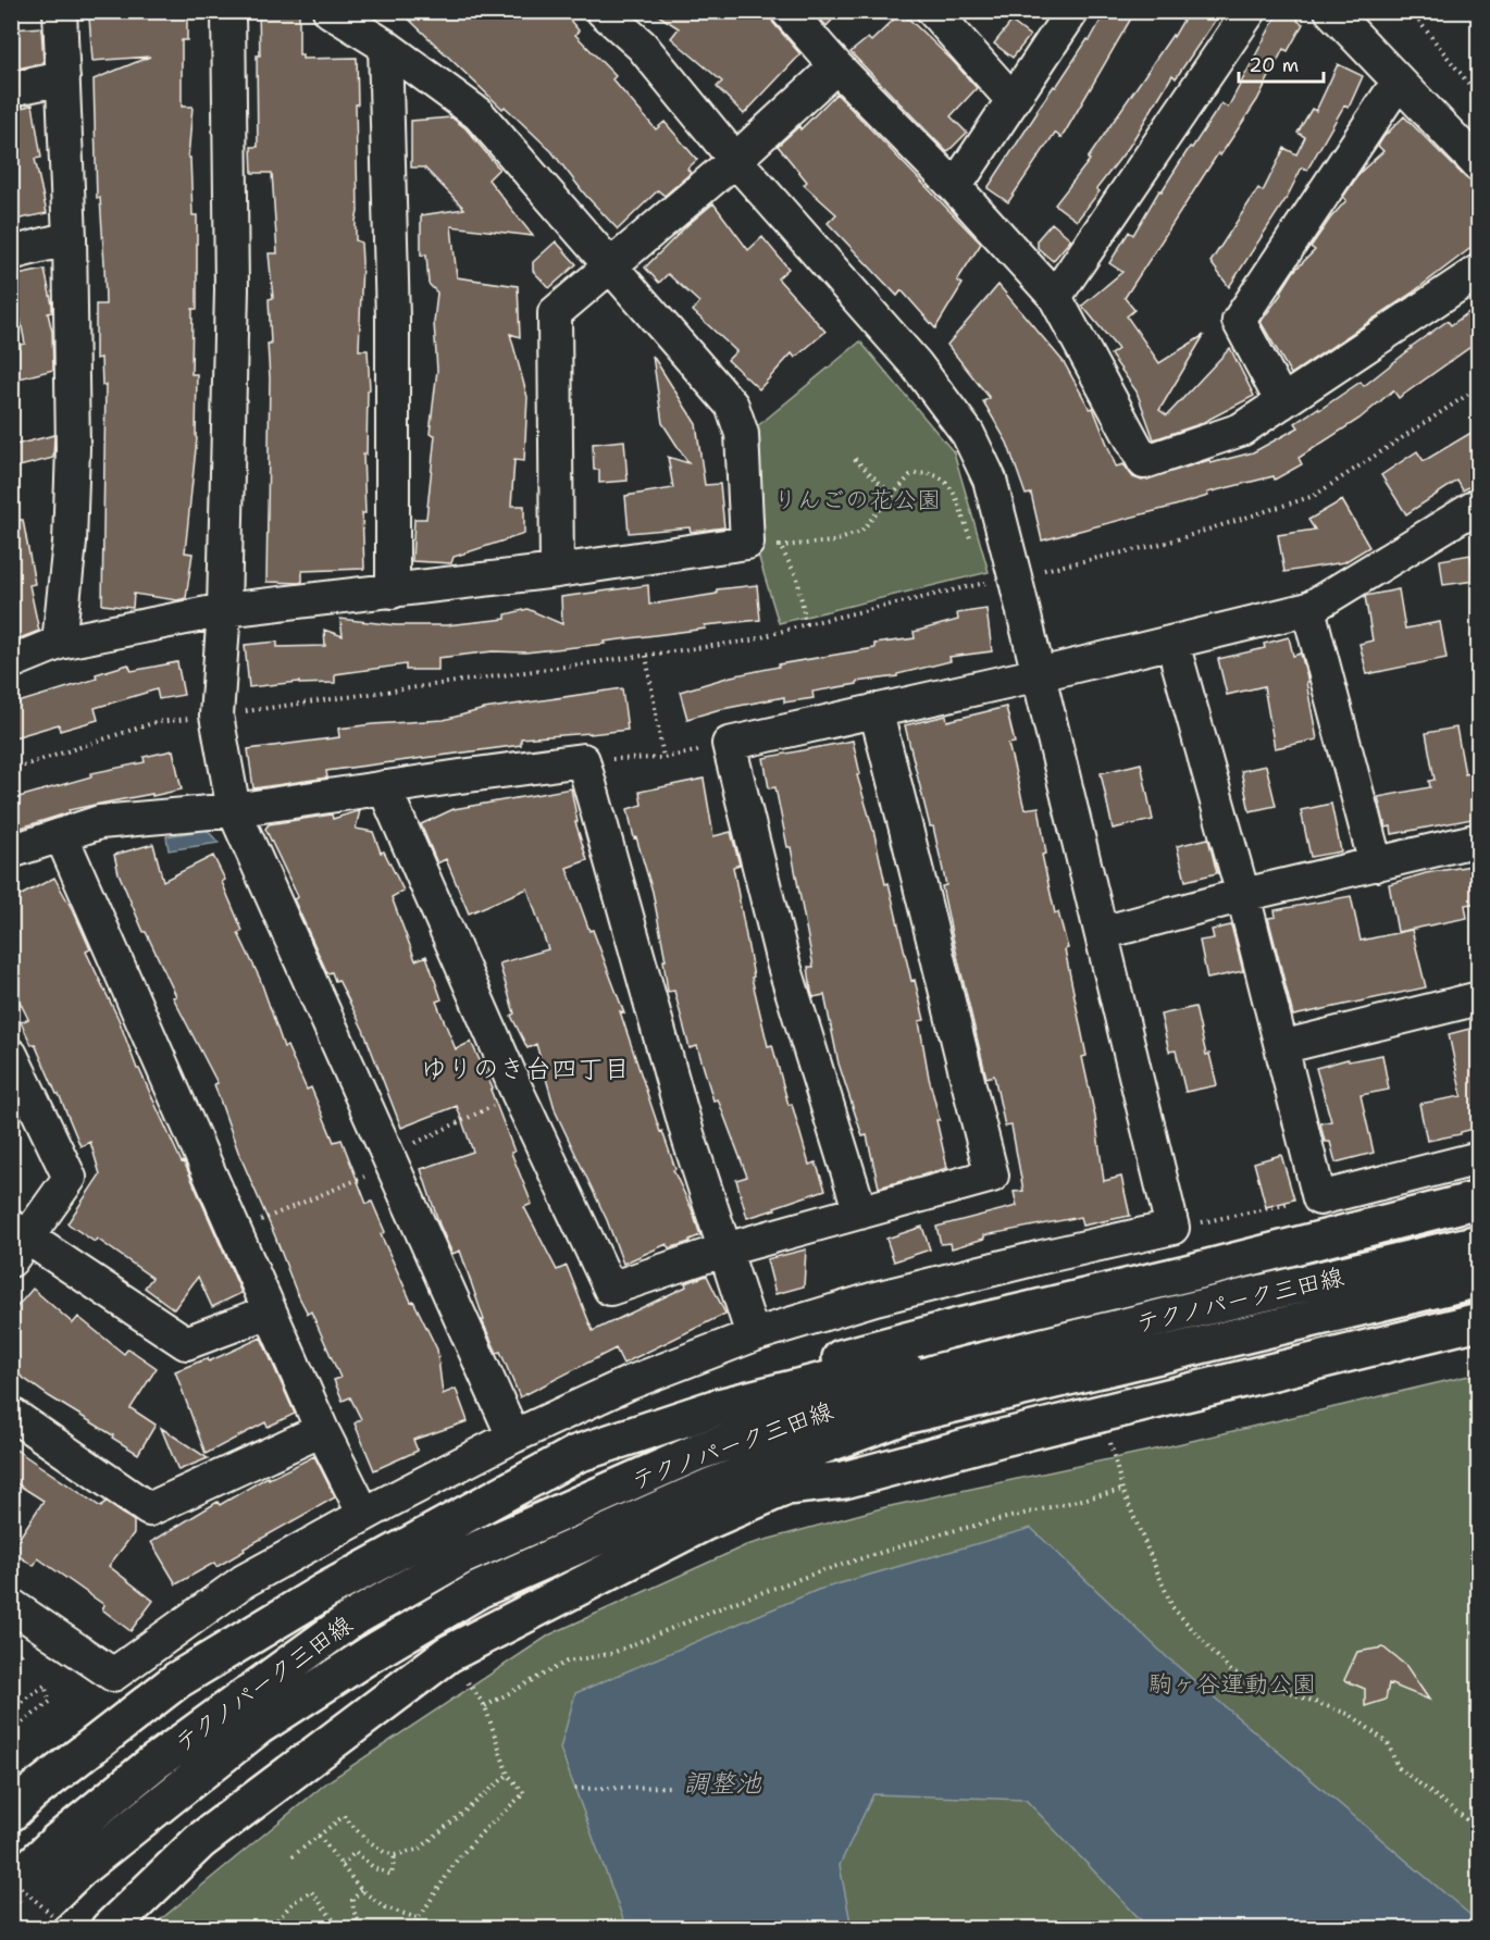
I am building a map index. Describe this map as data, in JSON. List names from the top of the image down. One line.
{"streets":{"main road":["テクノパーク三田線"]},"districts":["ゆりのき台四丁目"],"water":["調整池"],"parks":["りんごの花公園","駒ヶ谷運動公園"],"scale_bar":"20 m"}
